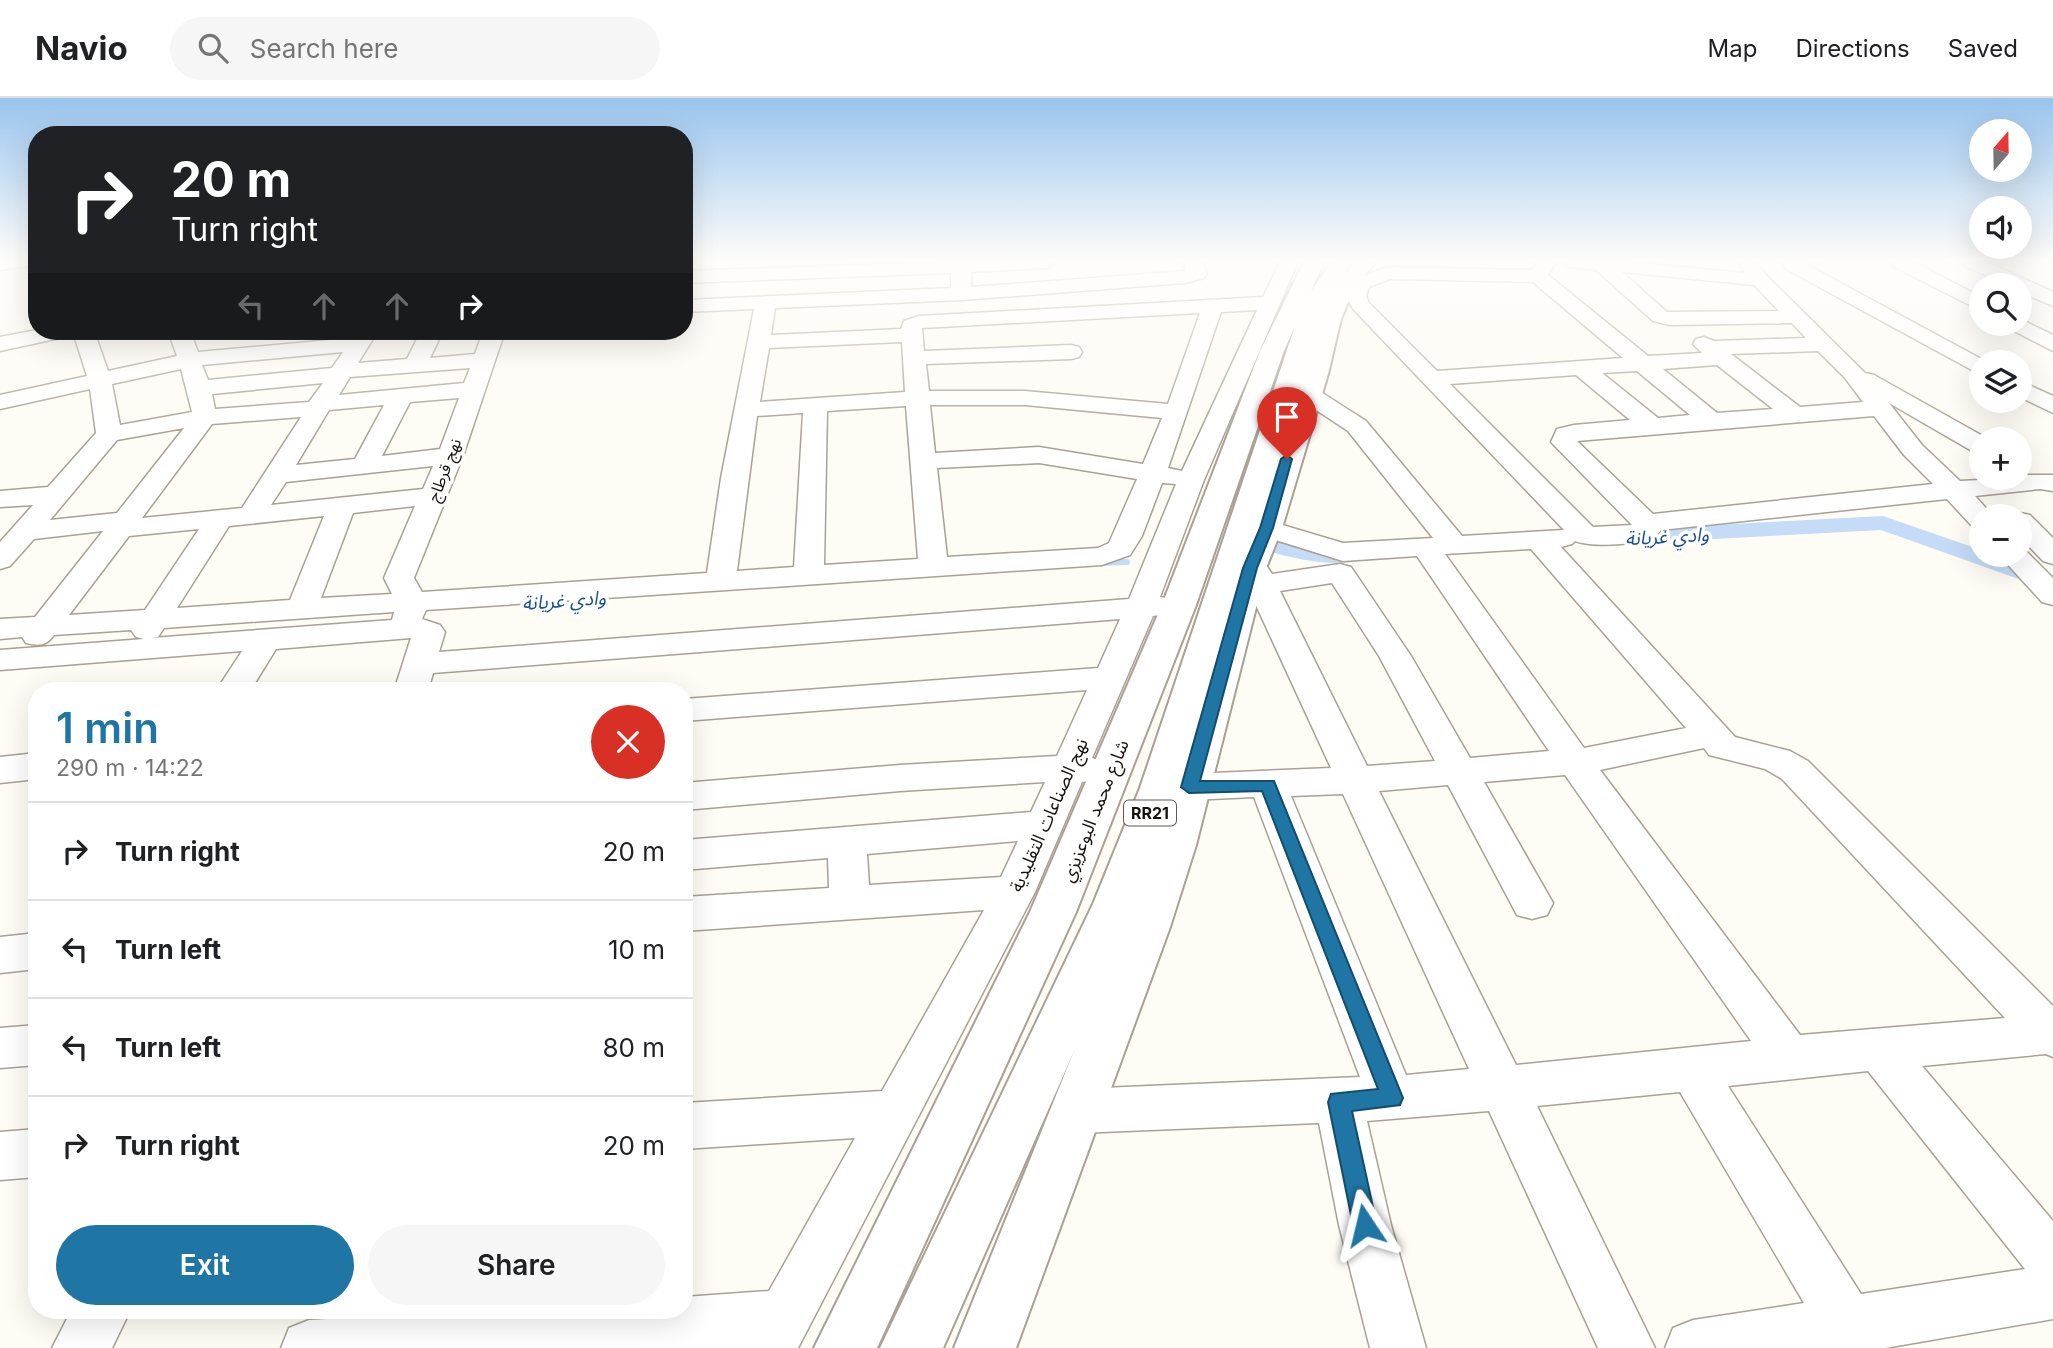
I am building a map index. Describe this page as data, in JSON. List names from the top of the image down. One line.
{"streets":{"main road":["شارع محمد البوعزيزي","RR21"],"street":["نهج قرطاج","نهج الصناعات التقليدية"]},"crossings":[["شارع محمد البوعزيزي","نهج الصناعات التقليدية"]],"water":["وادي غريانة"],"north":"top","page":{"header":"Navio","search":"Search here","nav":["Map","Directions","Saved"],"map_buttons":["+","−"],"turn":["20 m","Turn right"],"heading":["1 min","290 m · 14:22"],"list":[{"name":"Turn right","value":"20 m"},{"name":"Turn left","value":"10 m"},{"name":"Turn left","value":"80 m"},{"name":"Turn right","value":"20 m"}],"buttons":["Exit","Share"]}}
